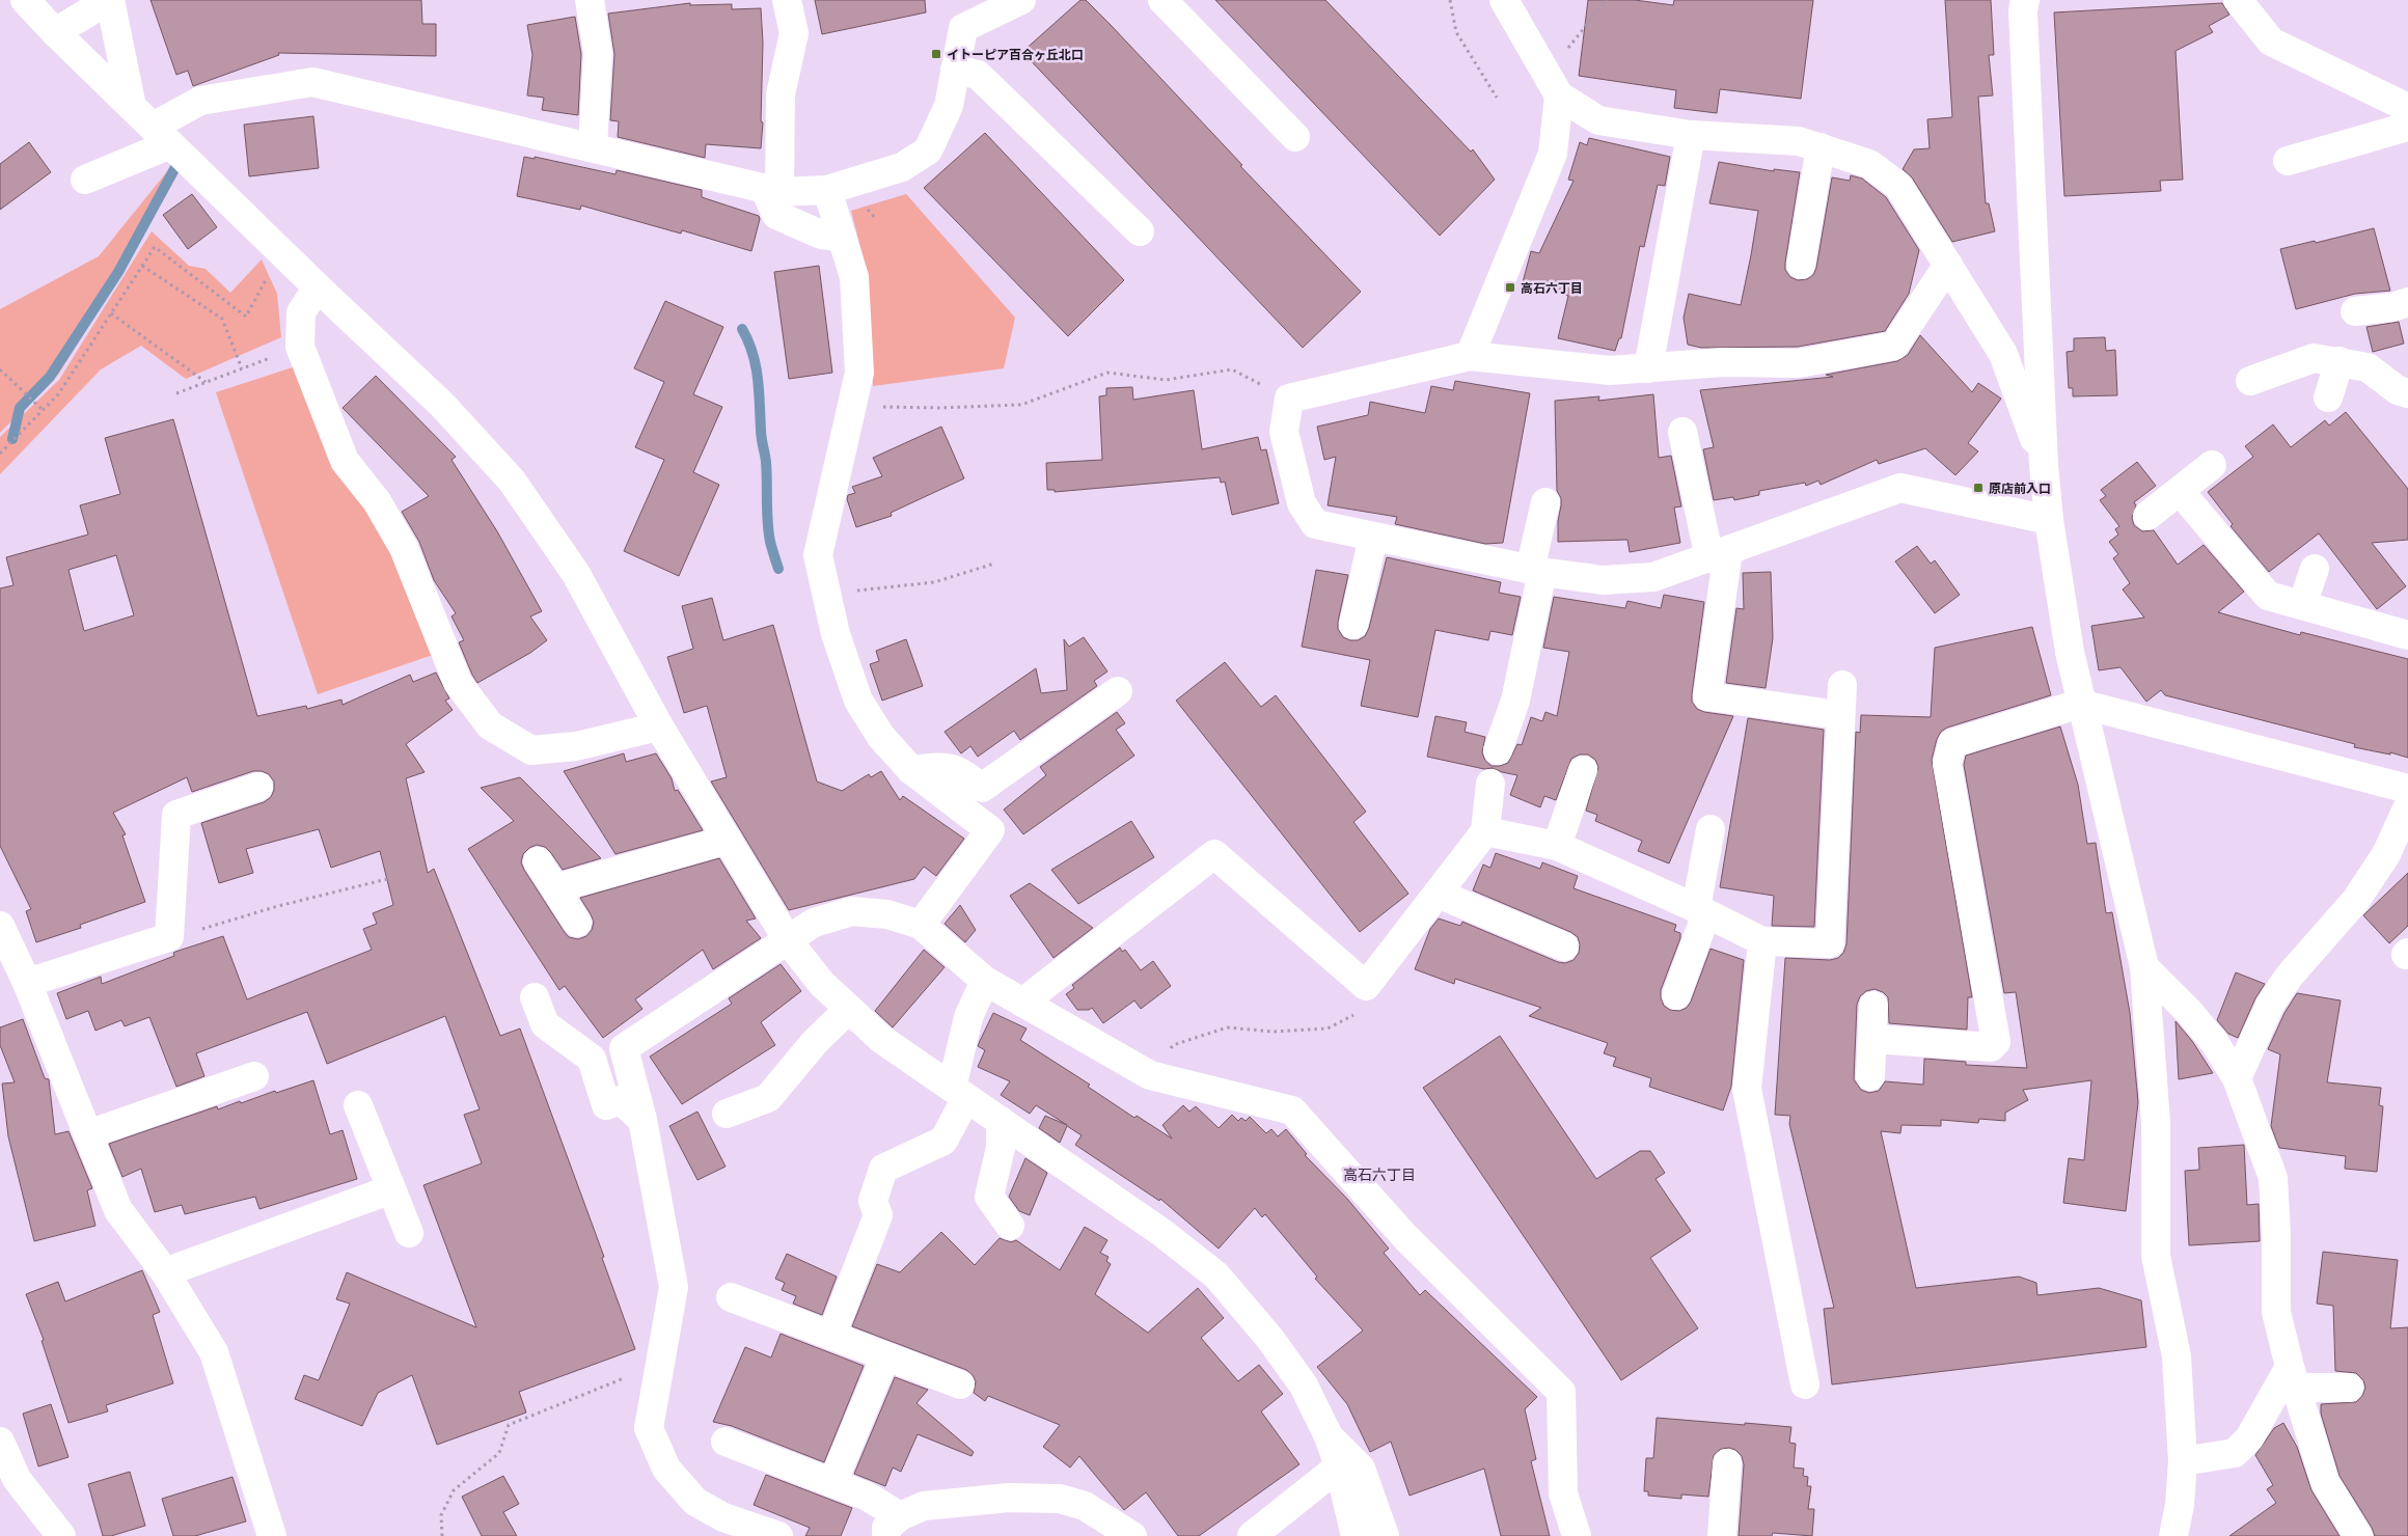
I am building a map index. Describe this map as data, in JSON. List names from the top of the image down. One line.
{"districts":["高石六丁目"],"places":{"transit":["イトーピア百合ヶ丘北口","高石六丁目","原店前入口"]}}
